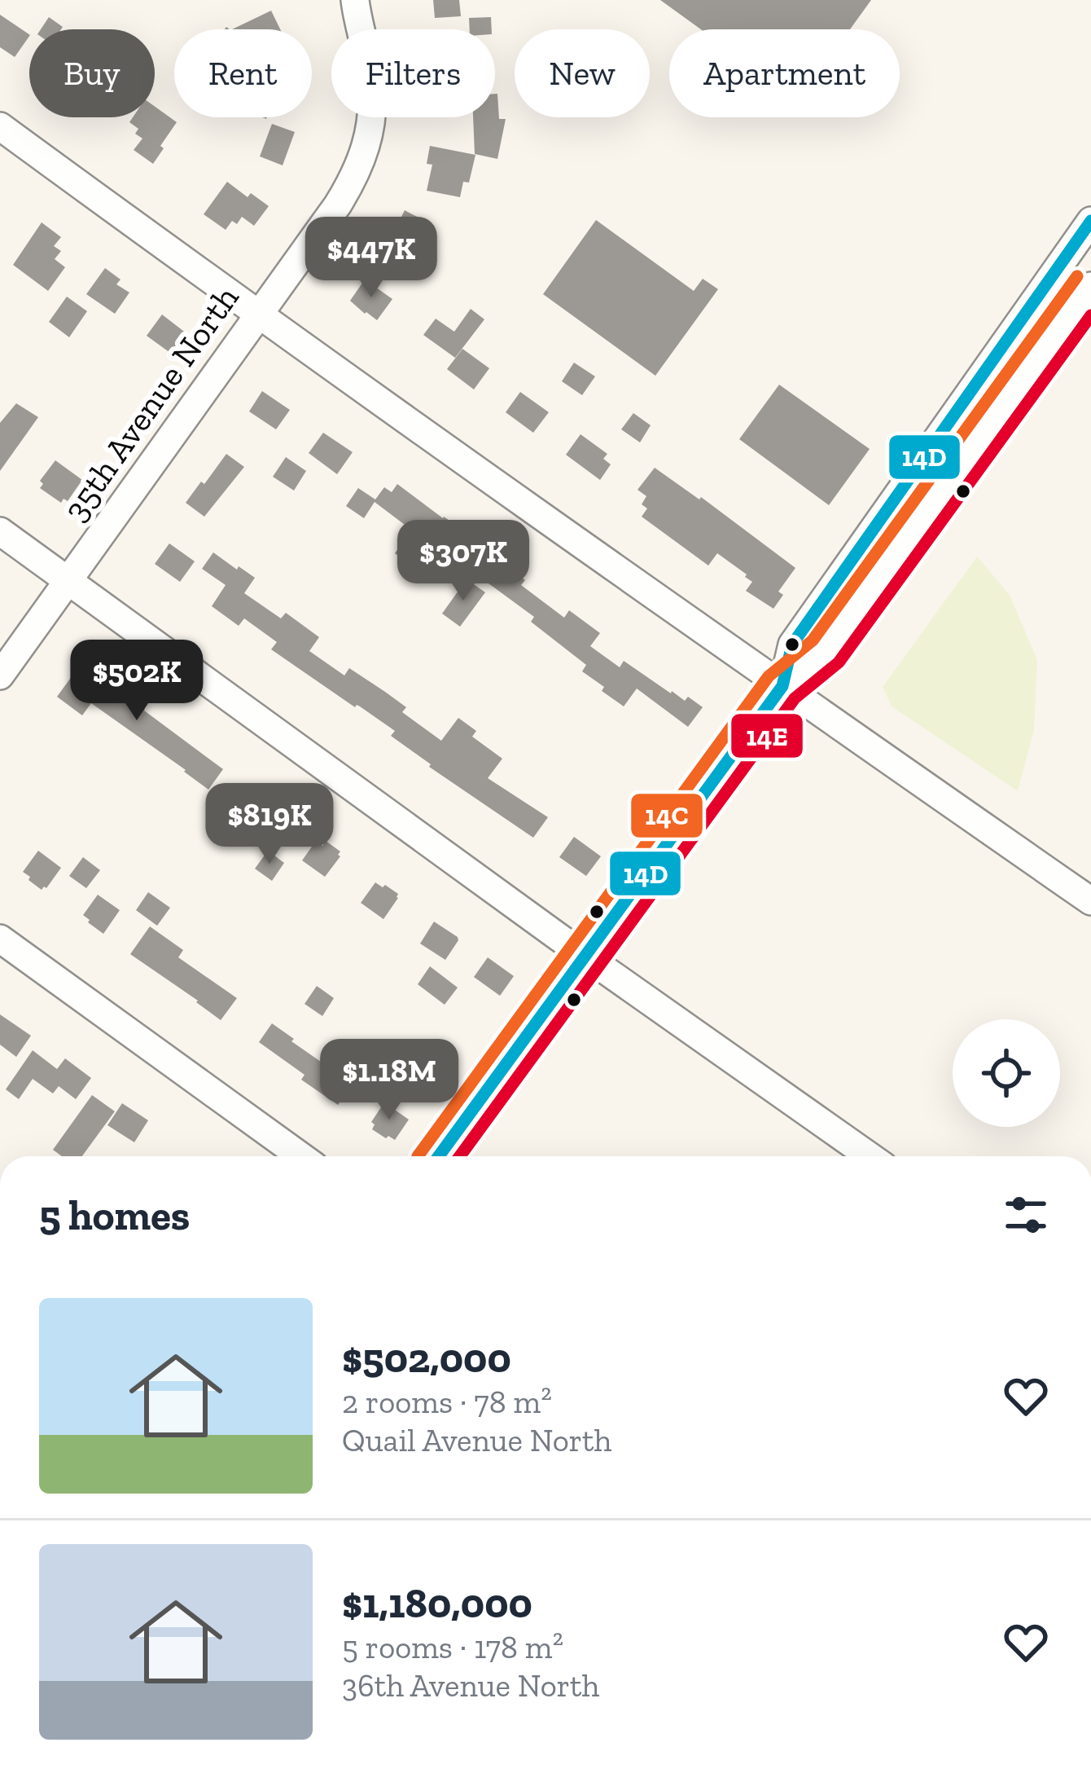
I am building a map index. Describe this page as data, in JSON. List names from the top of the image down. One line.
{"streets":{"street":["35th Avenue North"]},"lines":["transit line 14D","transit line 14C","transit line 14E"],"page":{"chip":["Buy","Rent","Filters","New","Apartment"],"price":["$447K","$307K","$502K","$819K","$1.18M"],"heading":"5 homes","list":[{"name":"$502,000","note":"2 rooms · 78 m² · Quail Avenue North"},{"name":"$1,180,000","note":"5 rooms · 178 m² · 36th Avenue North"}]}}
